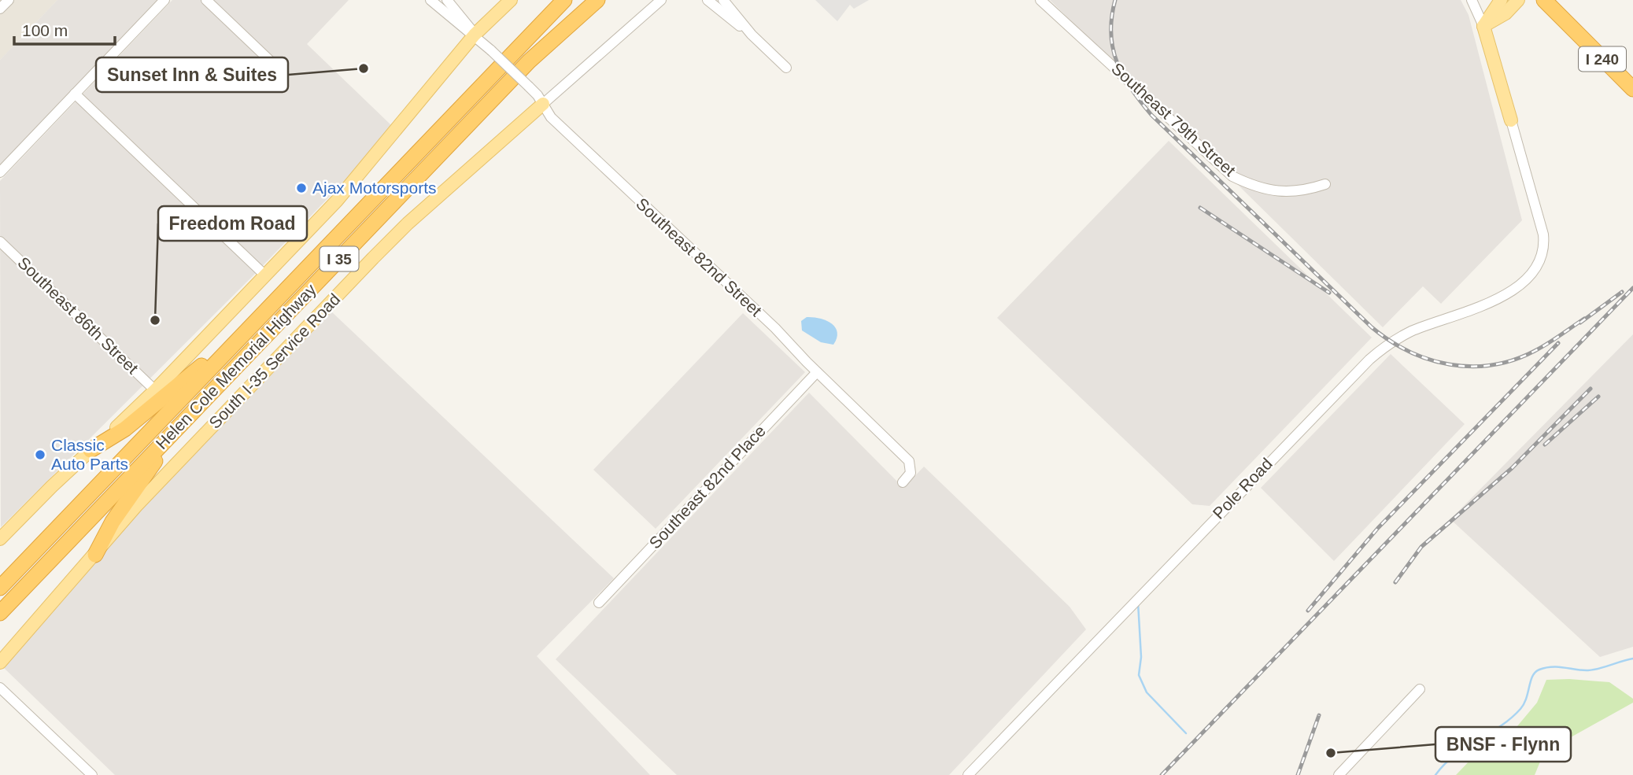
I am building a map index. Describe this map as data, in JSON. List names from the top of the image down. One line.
{"streets":{"highway":["I 240","I 35","Helen Cole Memorial Highway"],"main road":["South I-35 Service Road"],"street":["Southeast 79th Street","Southeast 82nd Street","Southeast 86th Street","Southeast 82nd Place","Pole Road"]},"crossings":[["Southeast 82nd Street","South I-35 Service Road"],["Southeast 82nd Street","Southeast 82nd Place"],["I 35","Helen Cole Memorial Highway"]],"places":["Sunset Inn & Suites","Ajax Motorsports","Freedom Road","Classic Auto Parts","BNSF - Flynn"],"scale_bar":"100 m"}
